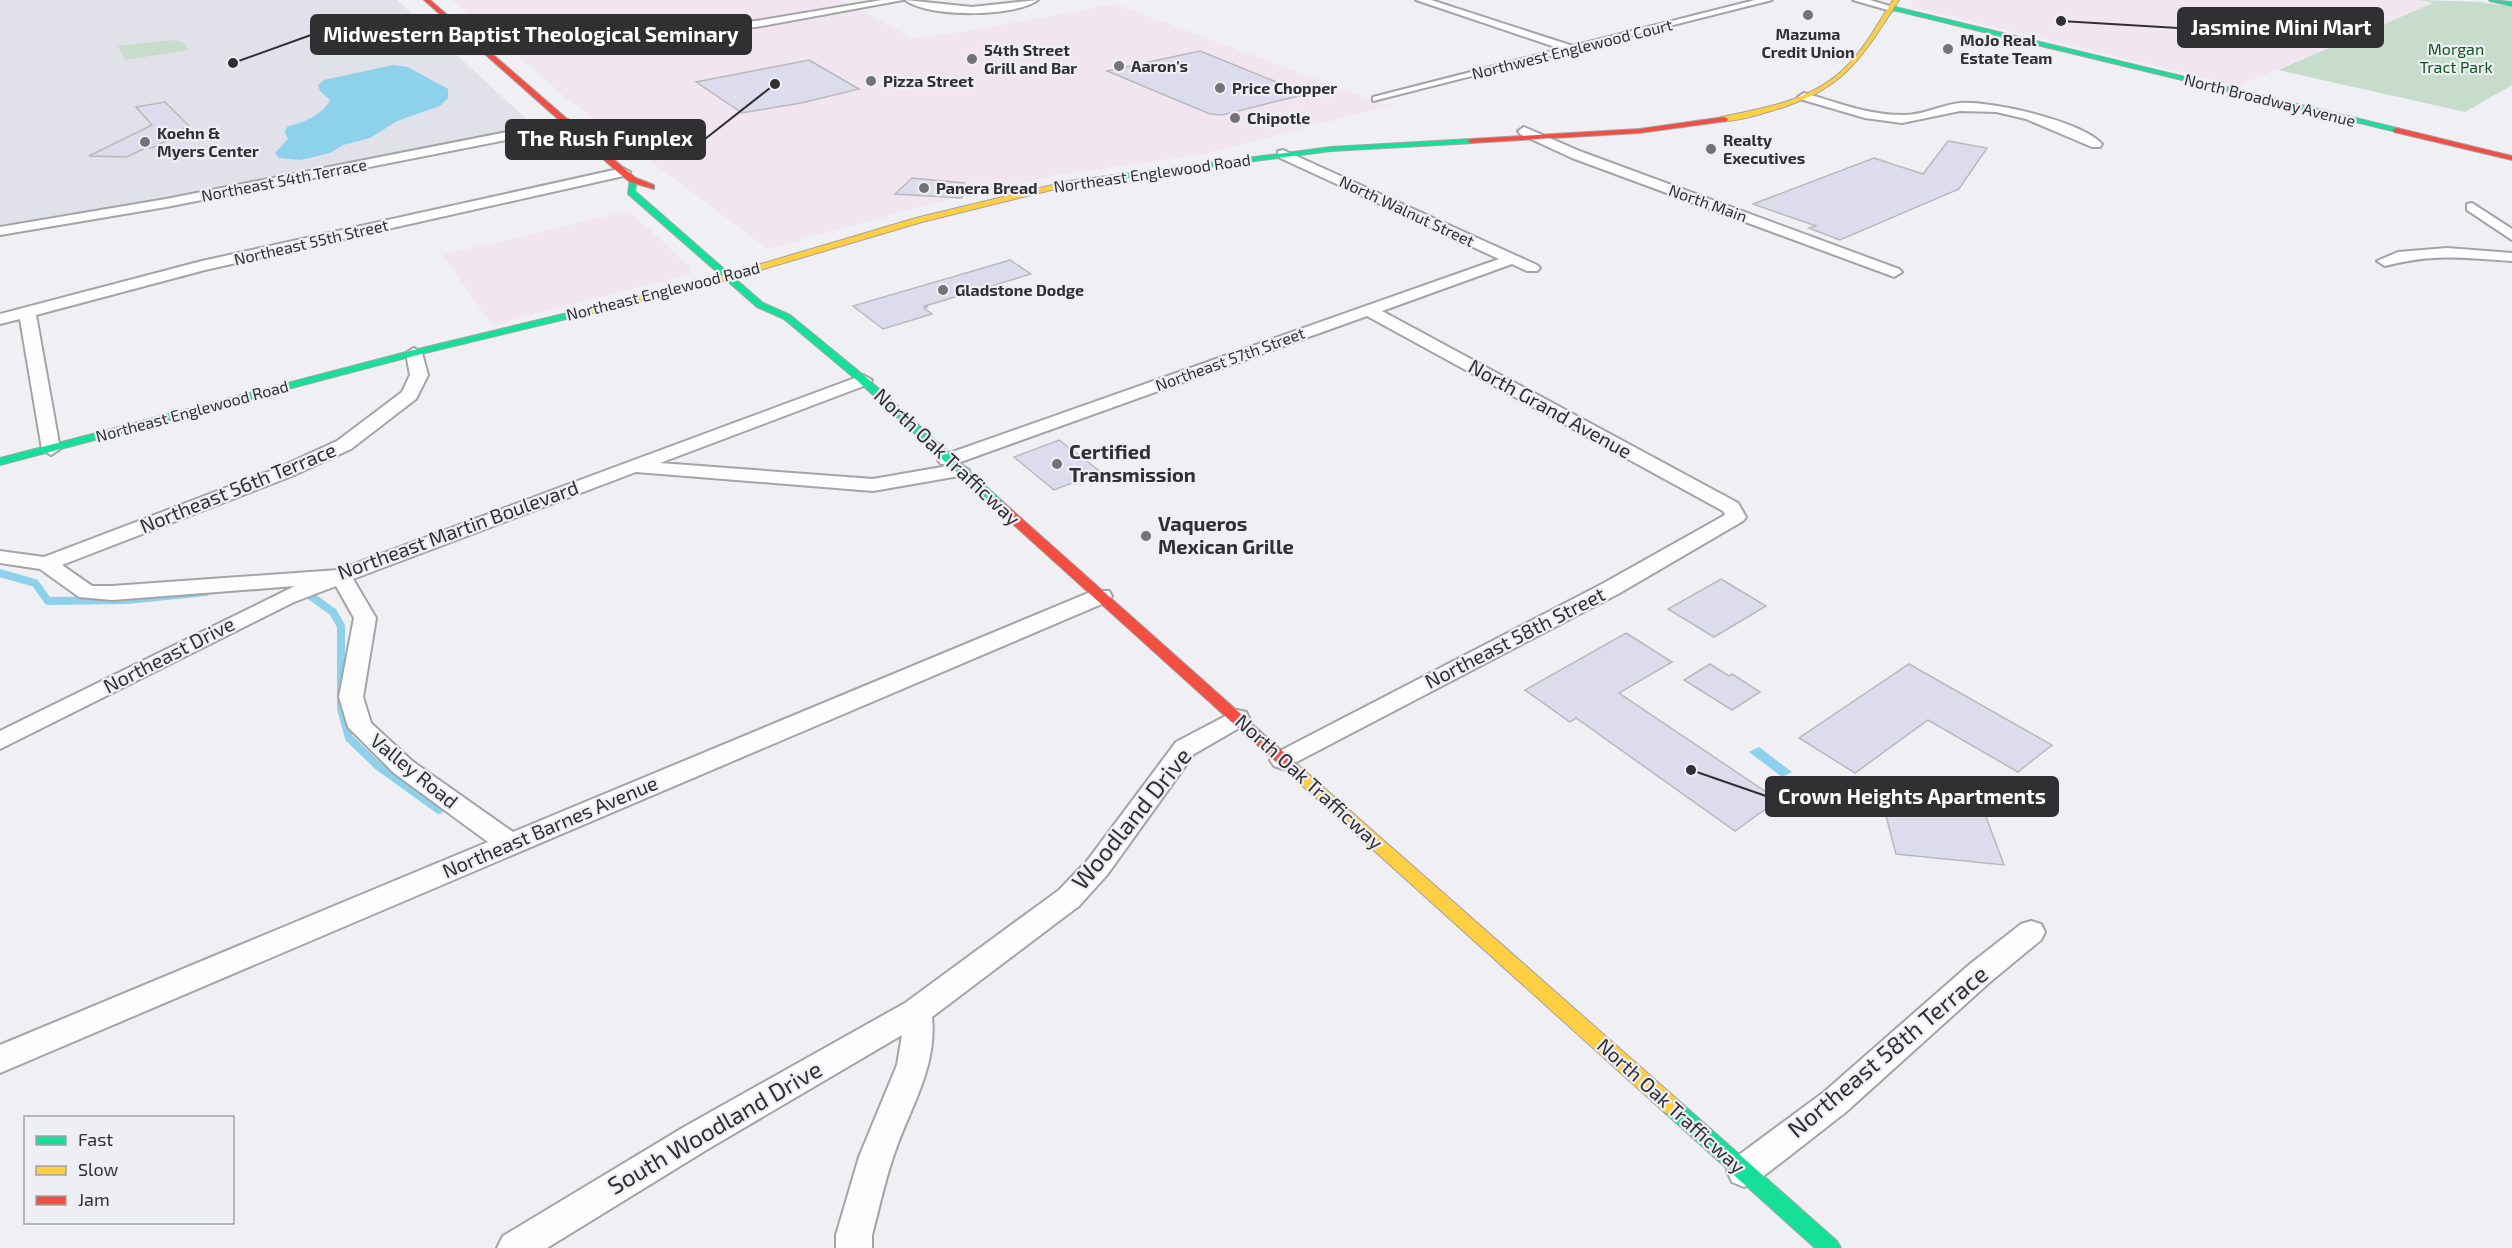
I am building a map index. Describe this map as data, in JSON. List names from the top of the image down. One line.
{"streets":{"main road":["North Broadway Avenue","Northeast Englewood Road","North Oak Trafficway"],"street":["Northwest Englewood Court","Northeast 54th Terrace","North Main","North Walnut Street","Northeast 55th Street","Northeast 57th Street","North Grand Avenue","Northeast 56th Terrace","Northeast Martin Boulevard","Northeast 58th Street","Northeast Drive","Valley Road","Woodland Drive","Northeast Barnes Avenue","Northeast 58th Terrace","South Woodland Drive"]},"crossings":[["North Broadway Avenue","Northeast Englewood Road"],["Northeast Englewood Road","North Main"],["Northeast Englewood Road","North Walnut Street"],["Northeast Englewood Road","North Oak Trafficway"],["Northeast Englewood Road","Northeast 56th Terrace"],["Northeast 54th Terrace","North Oak Trafficway"],["North Walnut Street","Northeast 57th Street"],["Northeast 55th Street","North Oak Trafficway"],["Northeast 57th Street","North Grand Avenue"],["Northeast 57th Street","North Oak Trafficway"],["Northeast 57th Street","Northeast Martin Boulevard"],["North Grand Avenue","Northeast 58th Street"],["North Oak Trafficway","Northeast Martin Boulevard"],["North Oak Trafficway","Northeast 58th Street"],["North Oak Trafficway","Woodland Drive"],["North Oak Trafficway","Northeast Barnes Avenue"],["North Oak Trafficway","Northeast 58th Terrace"],["Northeast 56th Terrace","Northeast Martin Boulevard"],["Northeast Martin Boulevard","Northeast Drive"],["Northeast Martin Boulevard","Valley Road"],["Northeast Drive","Valley Road"],["Valley Road","Northeast Barnes Avenue"],["Woodland Drive","South Woodland Drive"]],"parks":["Morgan Tract Park"],"places":["Mazuma Credit Union","Jasmine Mini Mart","MoJo Real Estate Team","54th Street Grill and Bar","Midwestern Baptist Theological Seminary","Aaron's","Pizza Street","The Rush Funplex","Price Chopper","Chipotle","Koehn & Myers Center","Realty Executives","Panera Bread","Gladstone Dodge","Certified Transmission","Vaqueros Mexican Grille","Crown Heights Apartments"],"legend":["Fast","Slow","Jam"]}
